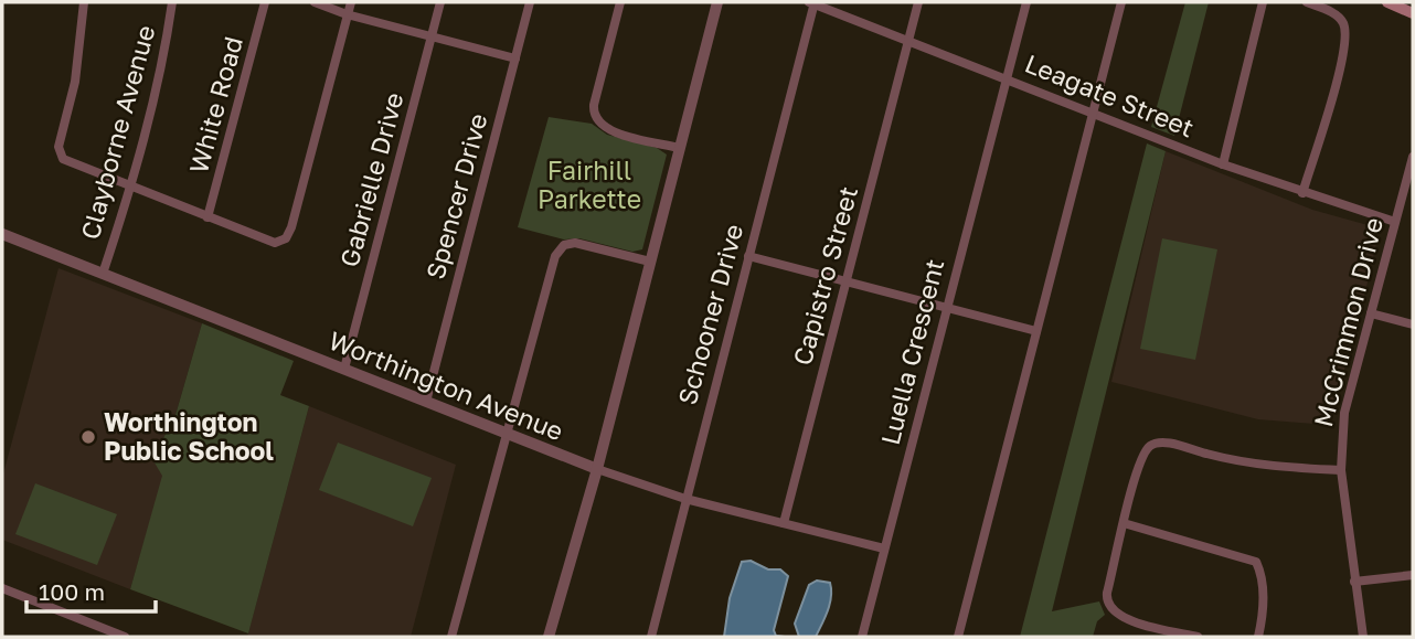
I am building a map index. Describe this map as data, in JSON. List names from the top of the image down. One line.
{"streets":{"street":["Leagate Street","White Road","Clayborne Avenue","Gabrielle Drive","Spencer Drive","Capistro Street","Schooner Drive","McCrimmon Drive","Luella Crescent","Worthington Avenue"]},"crossings":[["Leagate Street","Capistro Street"],["Leagate Street","Schooner Drive"],["Leagate Street","McCrimmon Drive"],["Leagate Street","Luella Crescent"],["Clayborne Avenue","Worthington Avenue"],["Gabrielle Drive","Worthington Avenue"],["Spencer Drive","Worthington Avenue"],["Capistro Street","Worthington Avenue"],["Schooner Drive","Worthington Avenue"],["Luella Crescent","Worthington Avenue"]],"parks":["Fairhill Parkette"],"places":["Worthington Public School"],"scale_bar":"100 m"}
